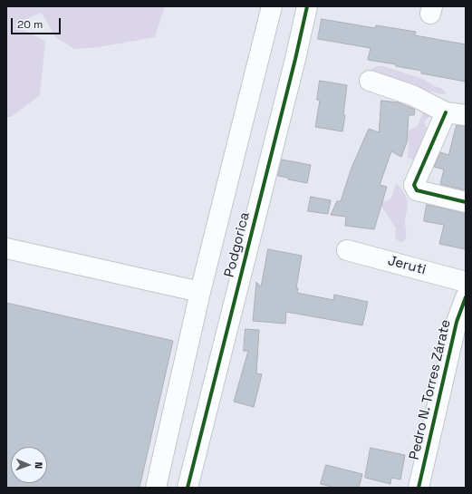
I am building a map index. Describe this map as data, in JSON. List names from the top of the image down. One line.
{"streets":{"street":["Podgorica","Jeruti","Pedro N. Torres Zárate"]},"scale_bar":"20 m","north":"right"}
